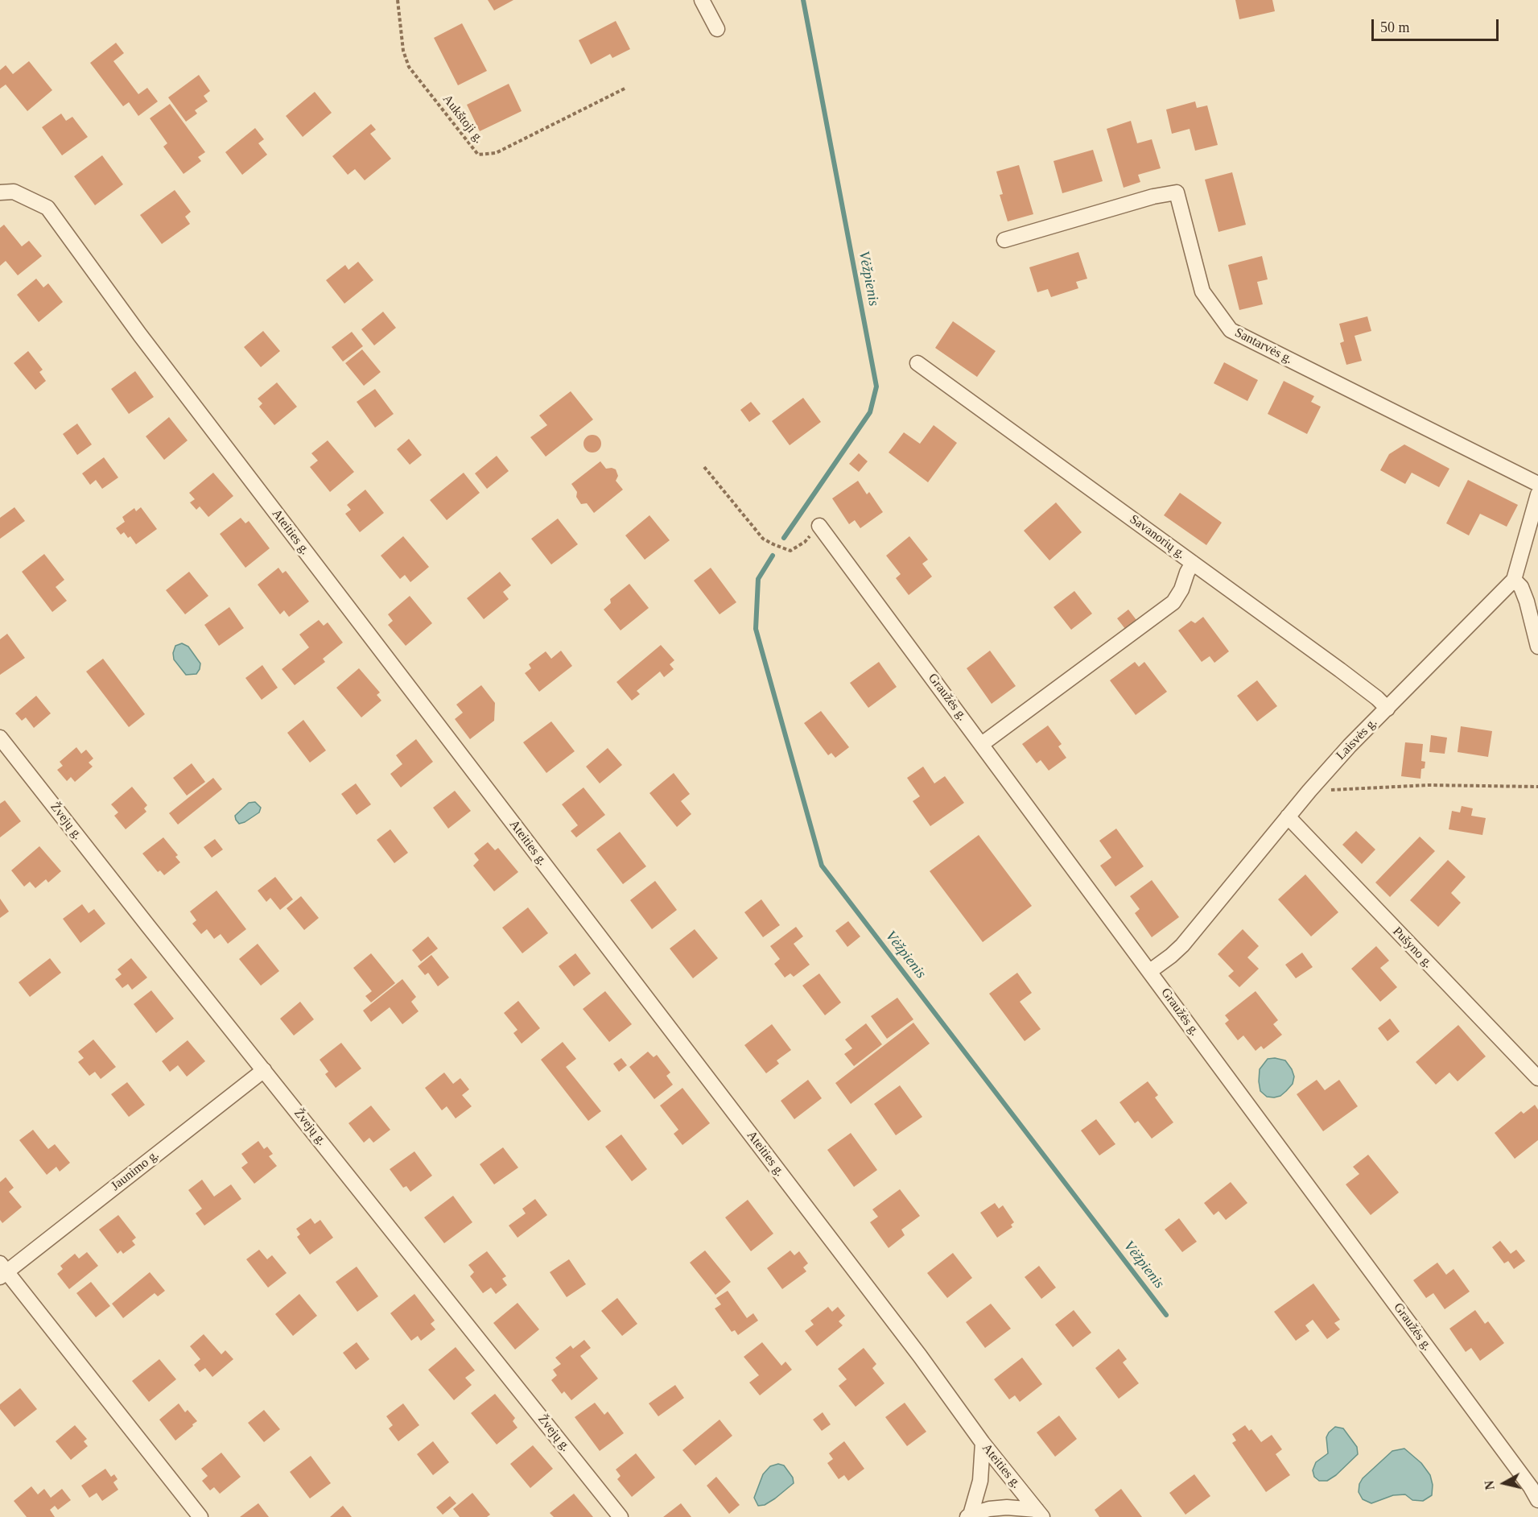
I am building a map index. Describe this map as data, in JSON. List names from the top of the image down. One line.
{"streets":{"street":["Santarvės g.","Ateities g.","Savanorių g.","Graužės g.","Laisvės g.","Žvejų g.","Pušyno g.","Jaunimo g."],"path":["Aukštoji g."]},"crossings":[["Savanorių g.","Graužės g."],["Graužės g.","Laisvės g."],["Laisvės g.","Pušyno g."],["Žvejų g.","Jaunimo g."]],"water":["Vėžpienis"],"scale_bar":"50 m","north":"left"}
